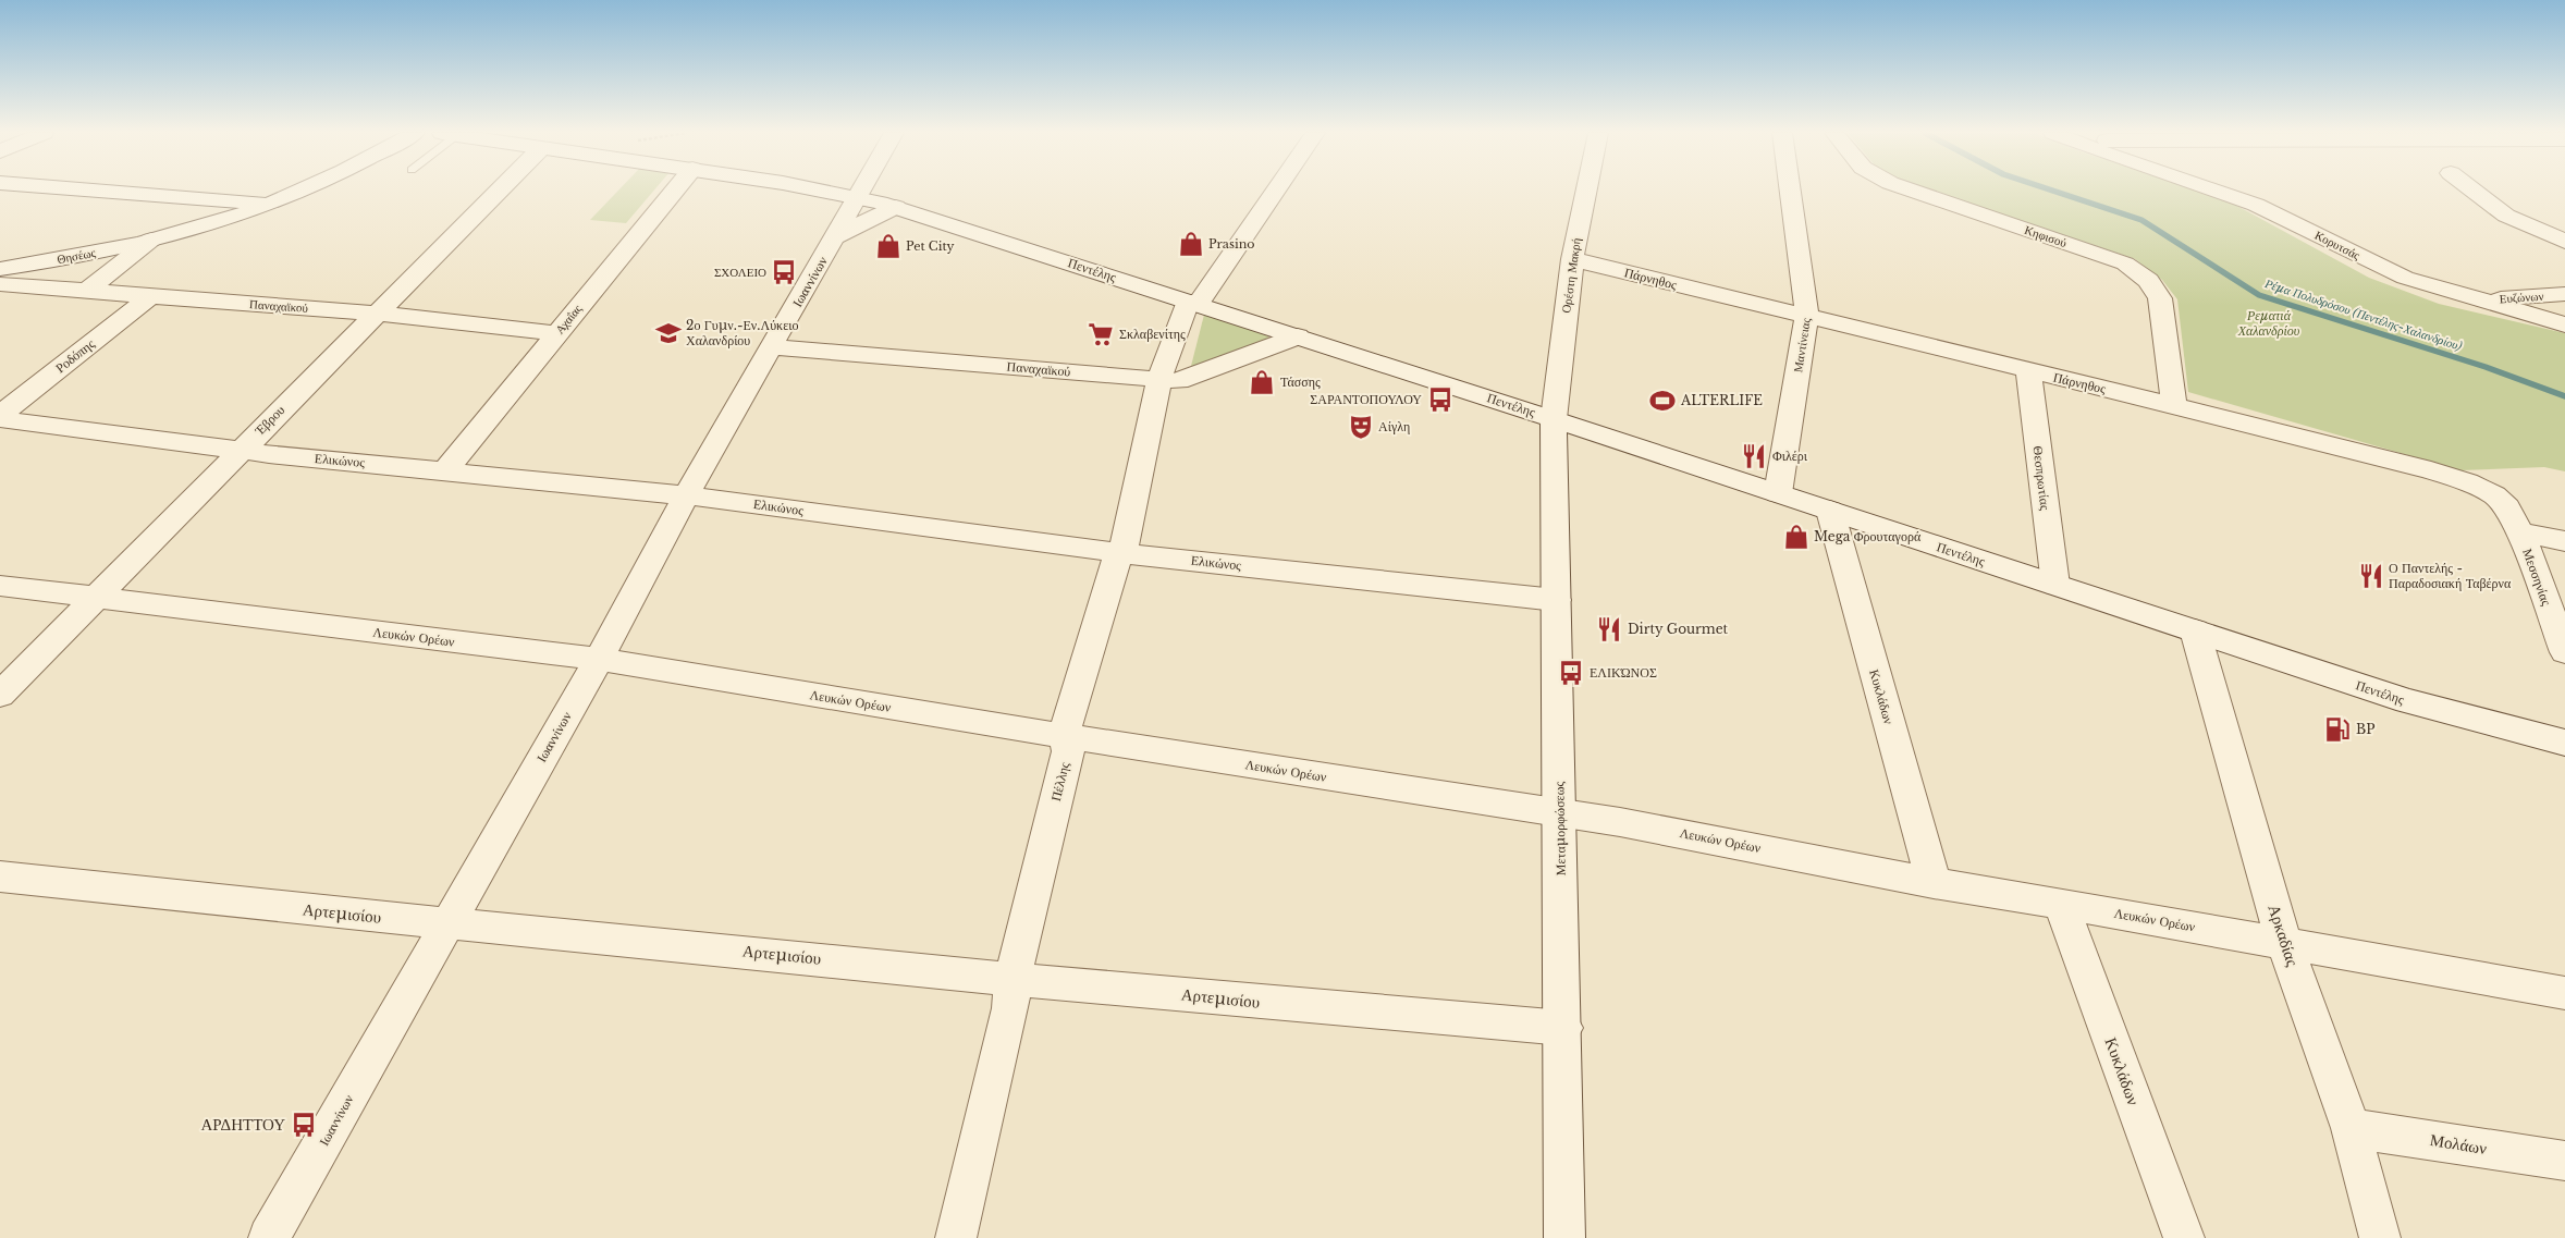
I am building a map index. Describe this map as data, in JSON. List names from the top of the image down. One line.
{"streets":{"street":["Κηφισού","Κορυτσάς","Θησέως","Πεντέλης","Ορέστη Μακρή","Πάρνηθος","Ιωαννίνων","Ευζώνων","Παναχαϊκού","Αχαΐας","Μαντίνειας","Ροδόπης","Έβρου","Ελικώνος","Θεσπρωτίας","Μεσσηνίας","Λευκών Ορέων","Κυκλάδων","Πέλλης","Μεταμορφώσεως","Αρτεμισίου","Αρκαδίας","Μολάων"]},"crossings":[["Κηφισού","Πάρνηθος"],["Κορυτσάς","Ευζώνων"],["Θησέως","Παναχαϊκού"],["Πεντέλης","Ορέστη Μακρή"],["Πεντέλης","Ιωαννίνων"],["Πεντέλης","Παναχαϊκού"],["Πεντέλης","Μαντίνειας"],["Πεντέλης","Θεσπρωτίας"],["Πεντέλης","Κυκλάδων"],["Πεντέλης","Πέλλης"],["Πεντέλης","Μεταμορφώσεως"],["Πεντέλης","Αρκαδίας"],["Ορέστη Μακρή","Πάρνηθος"],["Ορέστη Μακρή","Μεταμορφώσεως"],["Πάρνηθος","Μαντίνειας"],["Πάρνηθος","Θεσπρωτίας"],["Πάρνηθος","Μεσσηνίας"],["Ιωαννίνων","Παναχαϊκού"],["Ιωαννίνων","Ελικώνος"],["Ιωαννίνων","Λευκών Ορέων"],["Ιωαννίνων","Αρτεμισίου"],["Παναχαϊκού","Αχαΐας"],["Παναχαϊκού","Ροδόπης"],["Παναχαϊκού","Έβρου"],["Παναχαϊκού","Πέλλης"],["Αχαΐας","Ελικώνος"],["Ροδόπης","Ελικώνος"],["Έβρου","Ελικώνος"],["Έβρου","Λευκών Ορέων"],["Ελικώνος","Πέλλης"],["Ελικώνος","Μεταμορφώσεως"],["Λευκών Ορέων","Κυκλάδων"],["Λευκών Ορέων","Πέλλης"],["Λευκών Ορέων","Μεταμορφώσεως"],["Λευκών Ορέων","Αρκαδίας"],["Πέλλης","Αρτεμισίου"],["Μεταμορφώσεως","Αρτεμισίου"],["Αρκαδίας","Μολάων"]],"water":["Ρέμα Πολυδρόσου (Πεντέλης-Χαλανδρίου)"],"parks":["Ρεματιά Χαλανδρίου"],"places":{"shop":["Prasino","Pet City","Τάσσης","Mega Φρουταγορά"],"bus stop":["ΣΧΟΛΕΙΟ","ΣΑΡΑΝΤΟΠΟΥΛΟΥ","ΕΛΙΚΏΝΟΣ","ΑΡΔΗΤΤΟΥ"],"school or university":["2ο Γυμν.-Εν.Λύκειο Χαλανδρίου"],"supermarket":["Σκλαβενίτης"],"sports":["ALTERLIFE"],"theatre":["Αίγλη"],"restaurant":["Φιλέρι","Ο Παντελής - Παραδοσιακή Ταβέρνα","Dirty Gourmet"],"fuel station":["BP"]}}
